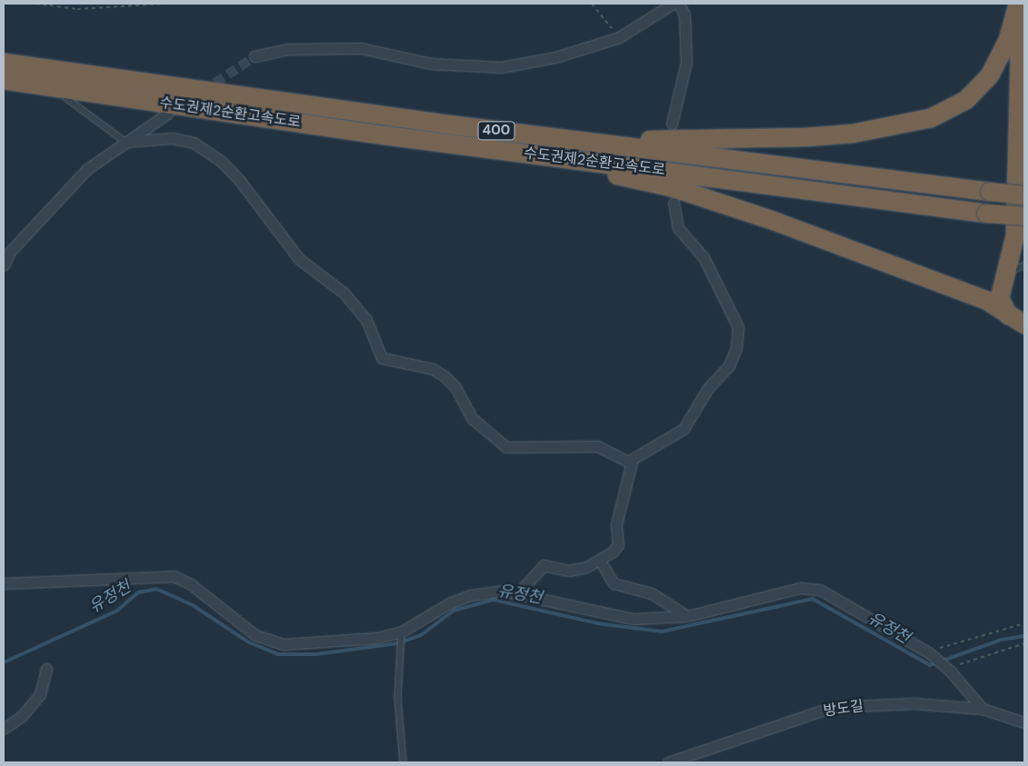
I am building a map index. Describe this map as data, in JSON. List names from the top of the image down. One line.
{"streets":{"highway":["수도권제2순환고속도로","400"],"street":["방도길"]},"water":["유정천"]}
